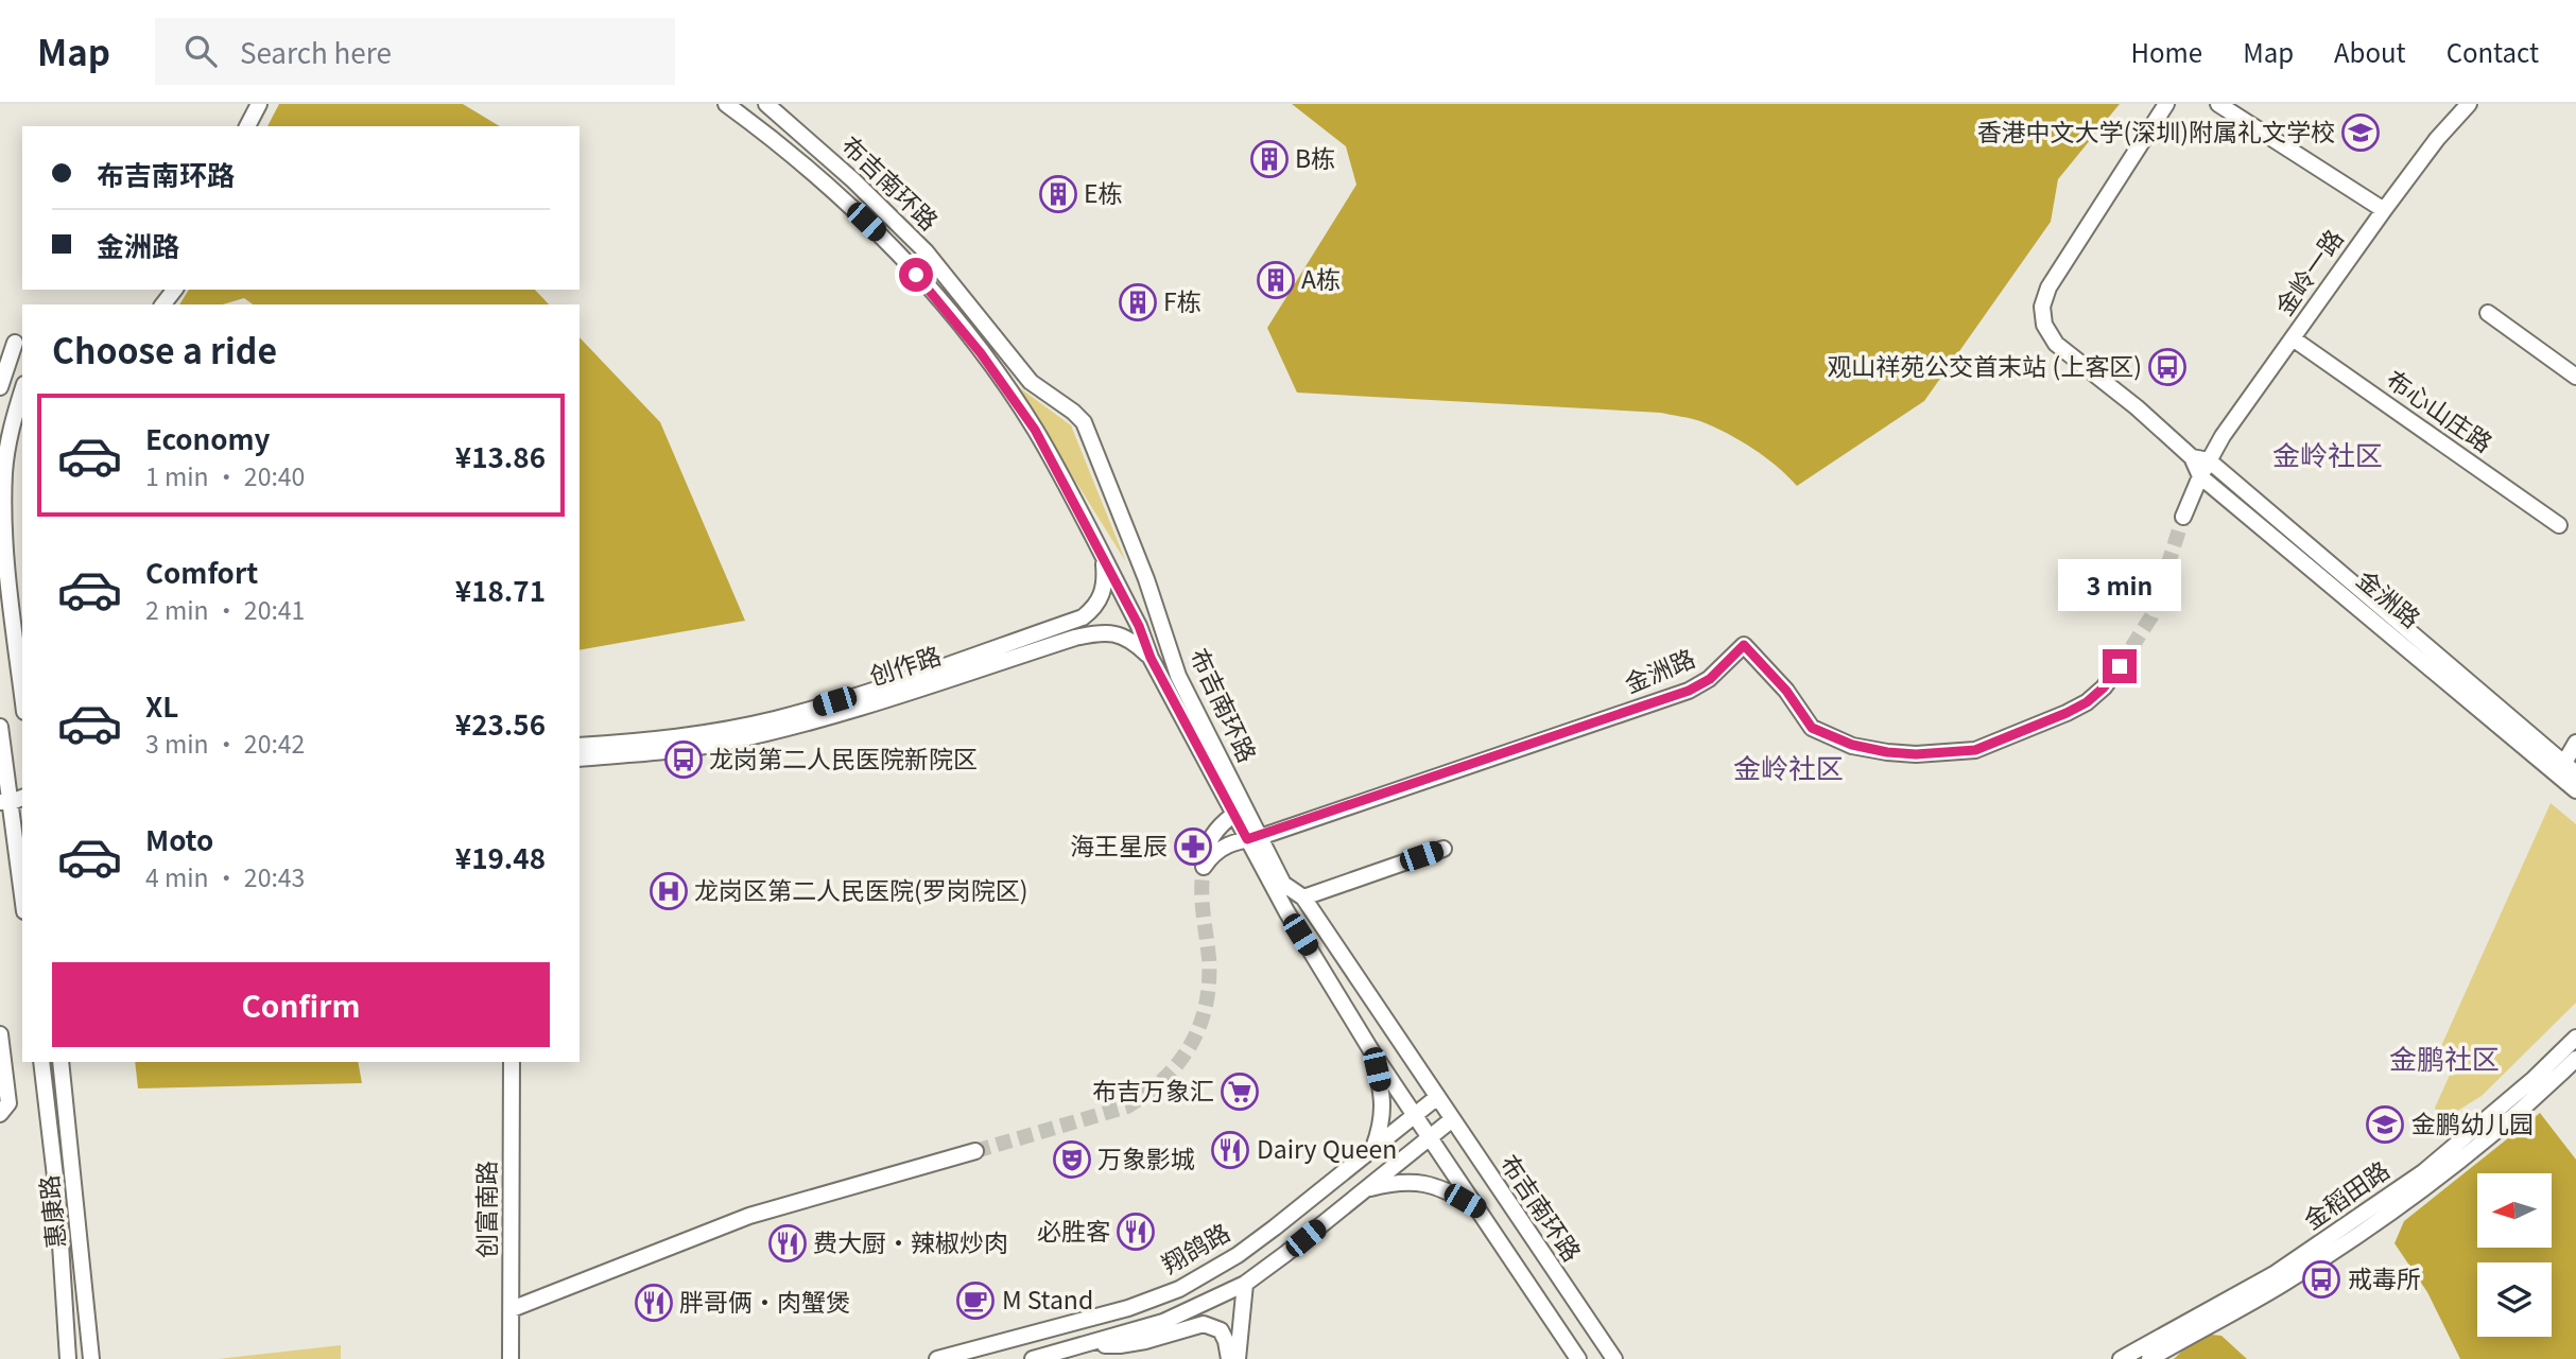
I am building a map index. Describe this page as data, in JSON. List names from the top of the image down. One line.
{"streets":{"street":["布吉南环路","金岭一路","布心山庄路","金洲路","创作路","金稻田路","创富南路","惠康路","翔鸽路"]},"crossings":[["布吉南环路","金洲路"],["布吉南环路","创作路"],["布吉南环路","翔鸽路"],["金岭一路","布心山庄路"],["金岭一路","金洲路"]],"districts":["金岭社区","金岭社区","金鹏社区"],"places":{"school or university":["香港中文大学(深圳)附属礼文学校","金鹏幼儿园"],"building":["B栋","E栋","A栋","F栋"],"bus stop":["观山祥苑公交首末站 (上客区)","龙岗第二人民医院新院区","戒毒所"],"pharmacy":["海王星辰"],"hospital":["龙岗区第二人民医院(罗岗院区)"],"supermarket":["布吉万象汇"],"restaurant":["Dairy Queen","必胜客","费大厨·辣椒炒肉","胖哥俩·肉蟹煲"],"theatre":["万象影城"],"cafe":["M Stand"]},"north":"left","page":{"header":"Map","search":"Search here","nav":["Home","Map","About","Contact"],"banner":["布吉南环路","金洲路"],"heading":"Choose a ride","list":[{"name":"Economy","note":"1 min · 20:40","value":"¥13.86"},{"name":"Comfort","note":"2 min · 20:41","value":"¥18.71"},{"name":"XL","note":"3 min · 20:42","value":"¥23.56"},{"name":"Moto","note":"4 min · 20:43","value":"¥19.48"}],"bubble":"3 min","buttons":"Confirm"}}
